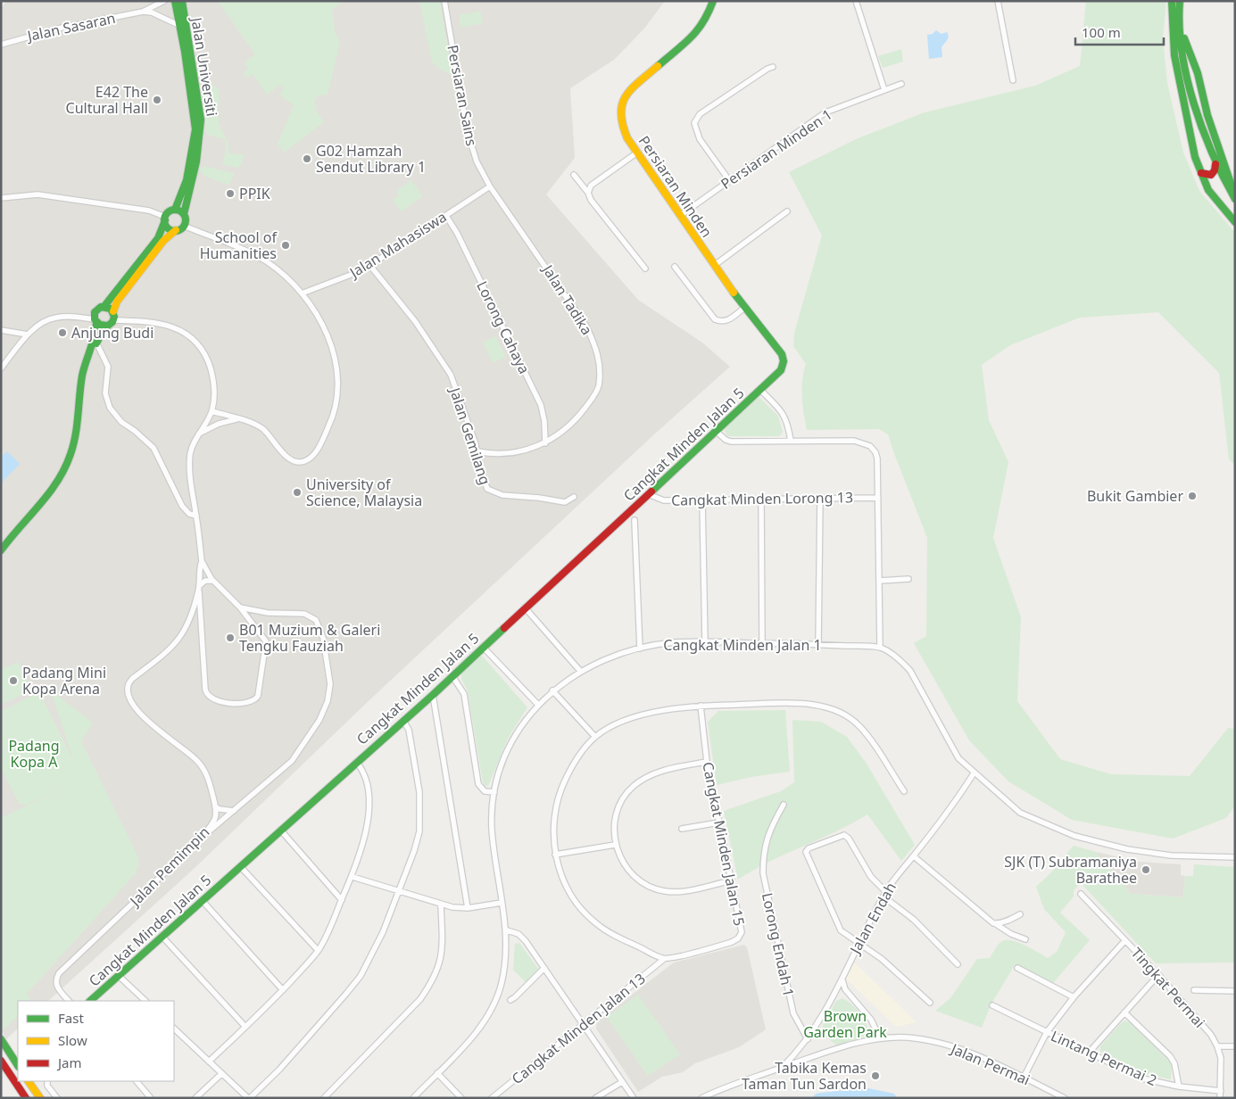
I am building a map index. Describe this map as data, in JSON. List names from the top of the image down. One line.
{"streets":{"main road":["Jalan Universiti","Persiaran Minden","Cangkat Minden Jalan 5"],"street":["Jalan Sasaran","Persiaran Sains","Persiaran Minden 1","Jalan Mahasiswa","Jalan Tadika","Lorong Cahaya","Jalan Gemilang","Cangkat Minden Lorong 13","Cangkat Minden Jalan 1","Cangkat Minden Jalan 15","Jalan Pemimpin","Jalan Endah","Lorong Endah 1","Tingkat Permai","Cangkat Minden Jalan 13","Lintang Permai 2","Jalan Permai"]},"crossings":[["Persiaran Sains","Jalan Mahasiswa"],["Persiaran Sains","Jalan Tadika"],["Persiaran Minden 1","Persiaran Minden"],["Persiaran Minden","Cangkat Minden Jalan 5"],["Jalan Mahasiswa","Jalan Tadika"],["Jalan Mahasiswa","Lorong Cahaya"],["Jalan Mahasiswa","Jalan Gemilang"],["Jalan Tadika","Lorong Cahaya"],["Jalan Tadika","Jalan Gemilang"],["Cangkat Minden Jalan 5","Cangkat Minden Lorong 13"],["Cangkat Minden Jalan 1","Jalan Endah"],["Cangkat Minden Jalan 15","Cangkat Minden Jalan 13"],["Jalan Endah","Lorong Endah 1"],["Jalan Endah","Jalan Permai"],["Tingkat Permai","Lintang Permai 2"]],"parks":["Padang Kopa A","Brown Garden Park"],"places":["E42 The Cultural Hall","G02 Hamzah Sendut Library 1","PPIK","School of Humanities","Anjung Budi","University of Science, Malaysia","Bukit Gambier","B01 Muzium & Galeri Tengku Fauziah","Padang Mini Kopa Arena","SJK (T) Subramaniya Barathee","Tabika Kemas Taman Tun Sardon"],"legend":["Fast","Slow","Jam"],"scale_bar":"100 m"}
